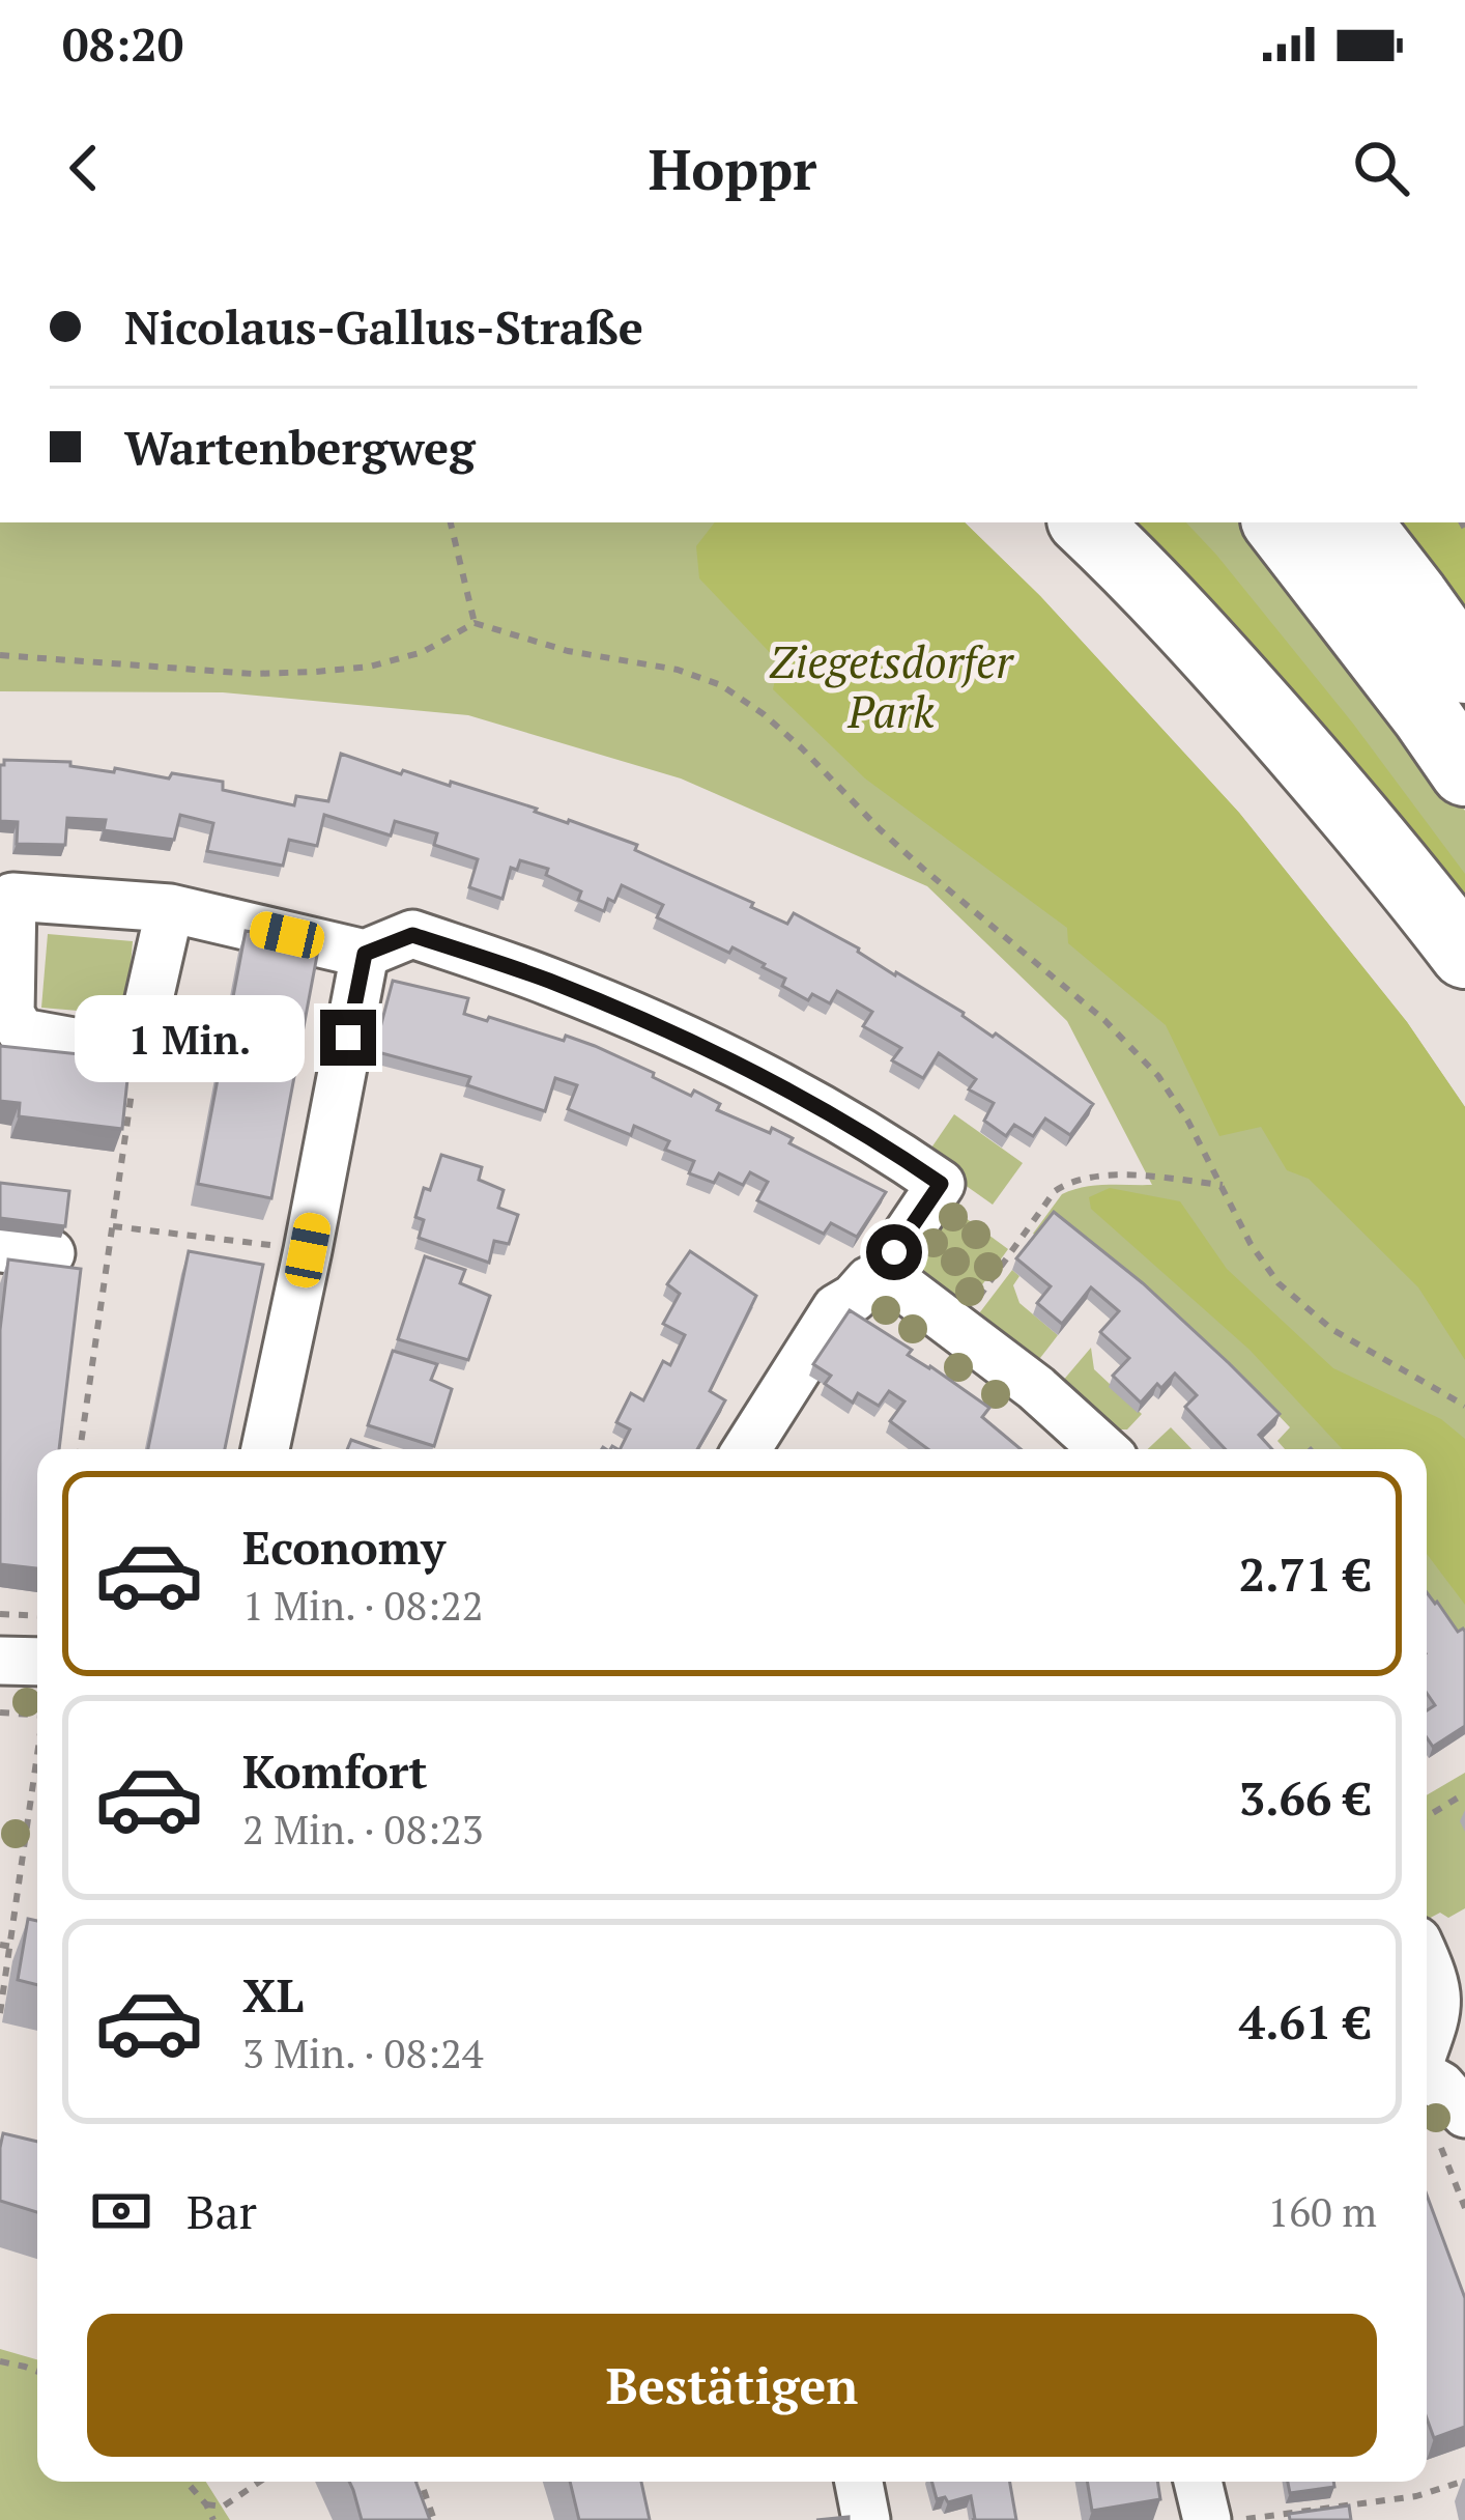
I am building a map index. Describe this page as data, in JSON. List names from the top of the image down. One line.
{"parks":["Ziegetsdorfer Park"],"page":{"status":"08:20","header":"Hoppr","banner":["Nicolaus-Gallus-Straße","Wartenbergweg"],"bubble":"1 Min.","list":[{"name":"Economy","note":"1 Min. · 08:22","value":"2.71 €"},{"name":"Komfort","note":"2 Min. · 08:23","value":"3.66 €"},{"name":"XL","note":"3 Min. · 08:24","value":"4.61 €"}],"pay":["Bar","160 m"],"buttons":"Bestätigen"}}
